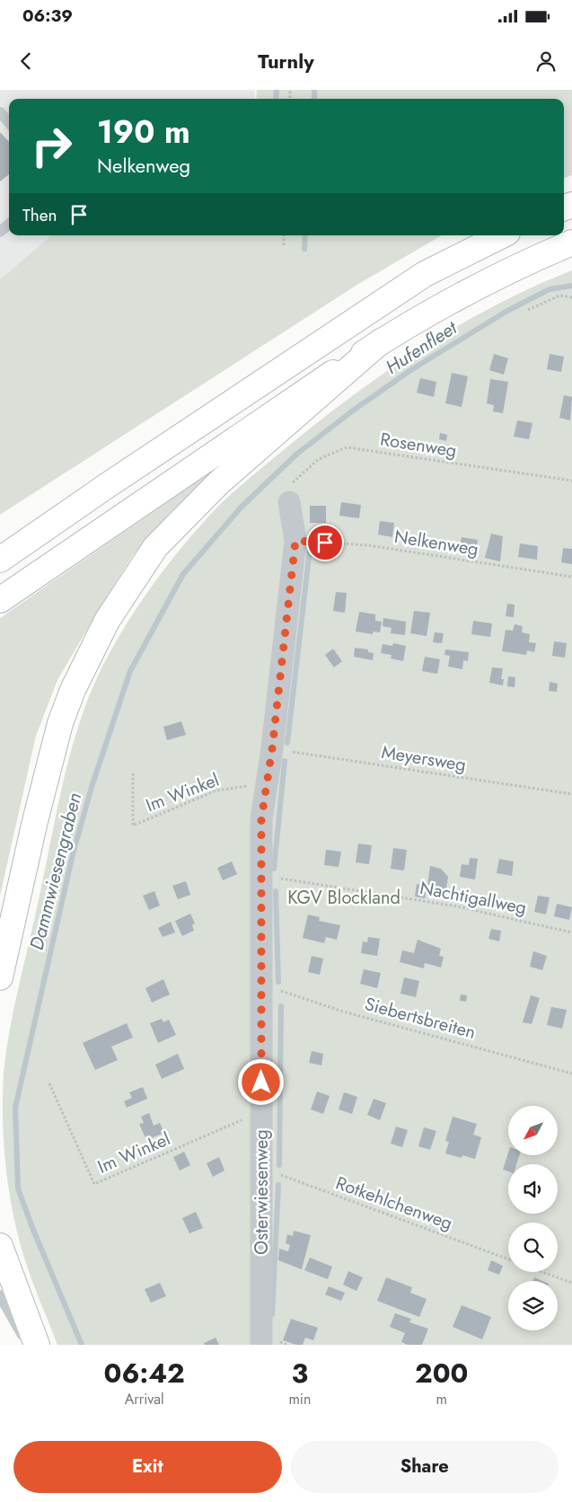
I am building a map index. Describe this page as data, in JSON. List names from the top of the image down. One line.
{"streets":{"street":["Osterwiesenweg"],"path":["Rosenweg","Nelkenweg","Meyersweg","Im Winkel","Nachtigallweg","Siebertsbreiten","Rotkehlchenweg"]},"crossings":[["Rosenweg","Osterwiesenweg"],["Nelkenweg","Osterwiesenweg"],["Meyersweg","Osterwiesenweg"],["Im Winkel","Osterwiesenweg"],["Nachtigallweg","Osterwiesenweg"],["Siebertsbreiten","Osterwiesenweg"],["Osterwiesenweg","Rotkehlchenweg"]],"water":["Hufenfleet","Dammwiesengraben"],"parks":["KGV Blockland"],"north":"bottom left","page":{"status":"06:39","header":"Turnly","turn":["190 m","Nelkenweg"],"then":"Then","eta":["06:42","Arrival","3","min","200","m"],"buttons":["Exit","Share"]}}
